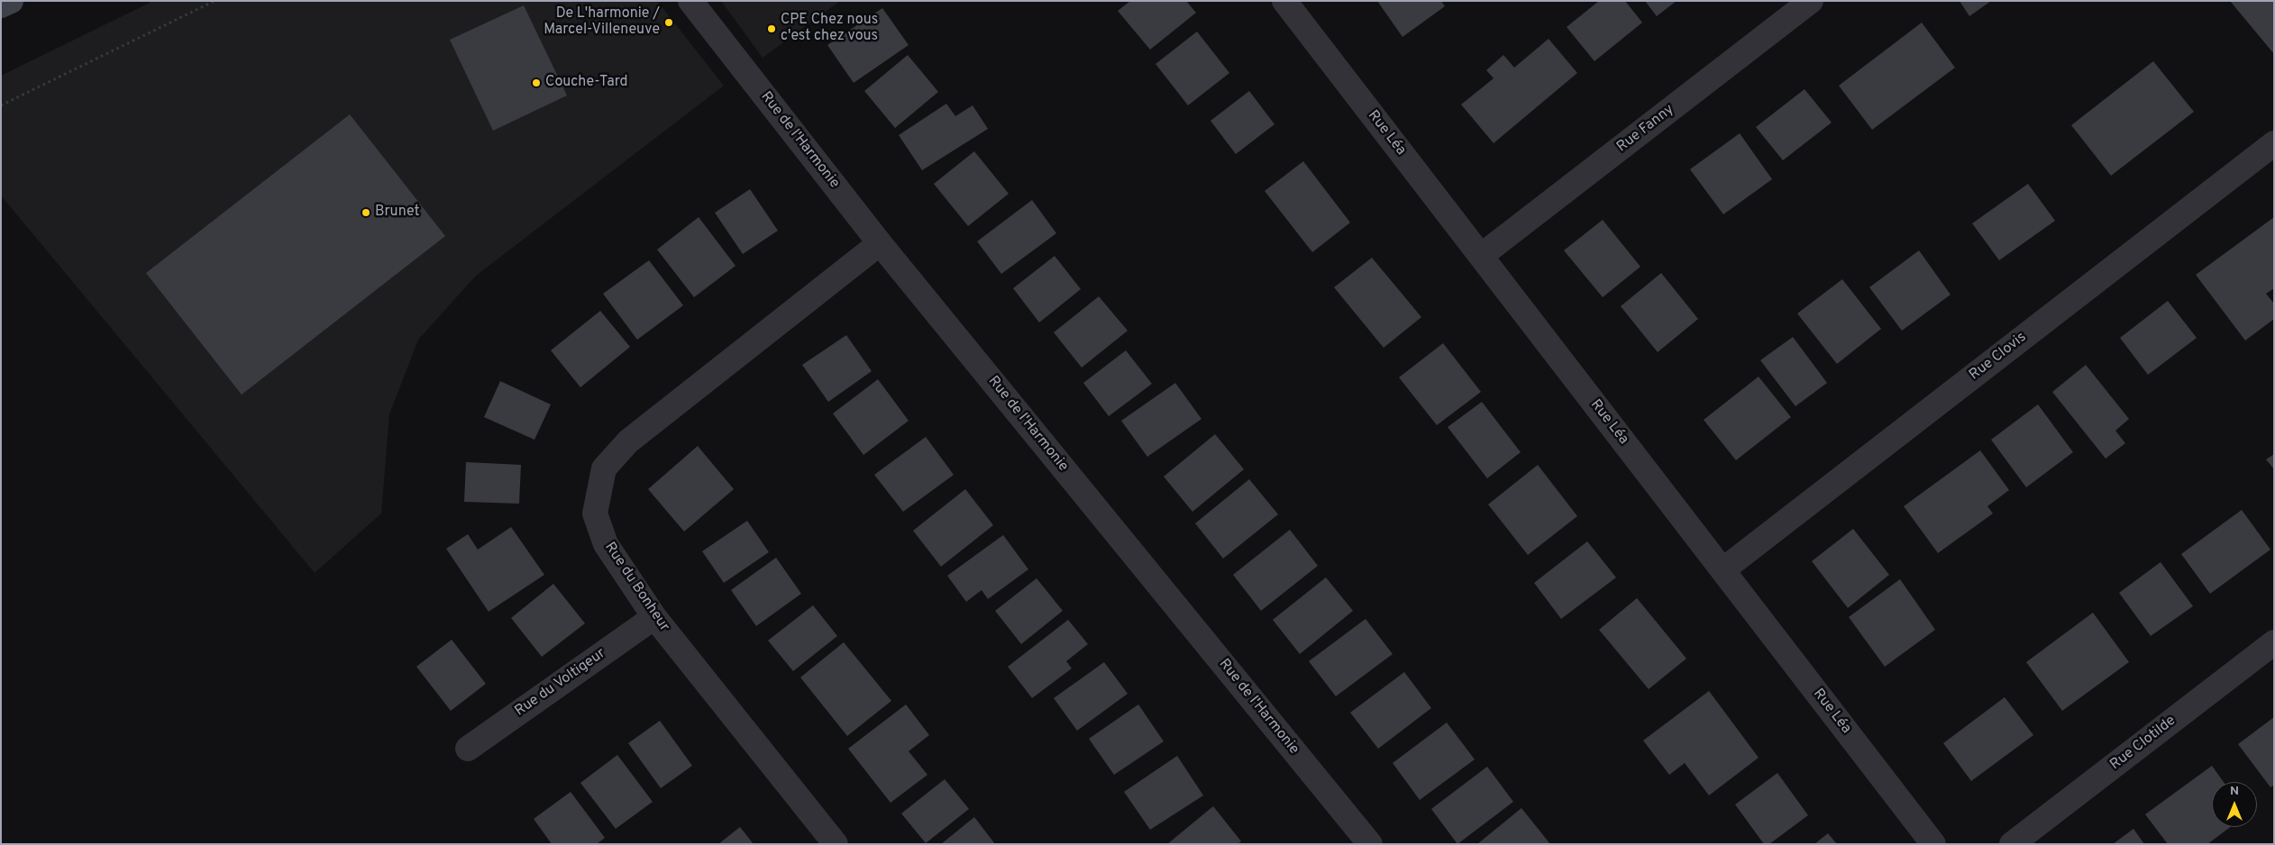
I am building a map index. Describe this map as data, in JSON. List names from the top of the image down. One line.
{"streets":{"street":["Rue Fanny","Rue Léa","Rue de l'Harmonie","Rue Clovis","Rue du Bonheur","Rue du Voltigeur","Rue Clotilde"]},"crossings":[["Rue Fanny","Rue Léa"],["Rue Léa","Rue Clovis"],["Rue de l'Harmonie","Rue du Bonheur"],["Rue du Bonheur","Rue du Voltigeur"]],"places":["De L'harmonie / Marcel-Villeneuve","CPE Chez nous c'est chez vous","Couche-Tard","Brunet"],"north":"top"}
